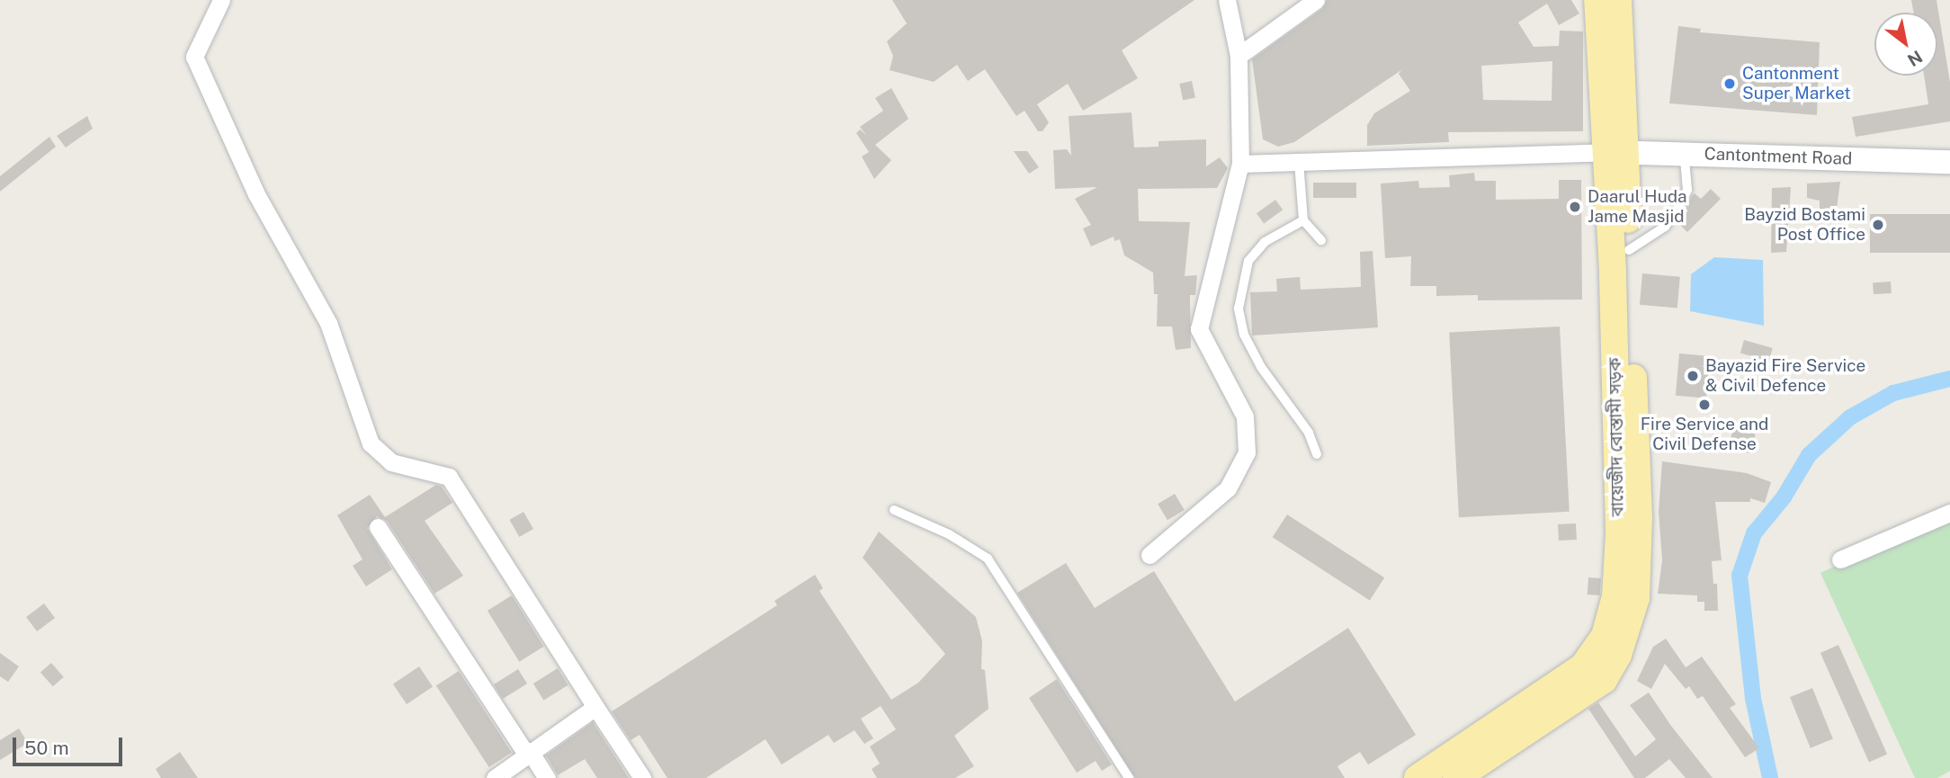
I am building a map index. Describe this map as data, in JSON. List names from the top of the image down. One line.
{"streets":{"main road":["বায়েজীদ বোস্তামী সড়ক"],"street":["Cantontment Road"]},"crossings":[["Cantontment Road","বায়েজীদ বোস্তামী সড়ক"]],"places":["Cantonment Super Market","Daarul Huda Jame Masjid","Bayzid Bostami Post Office","Bayazid Fire Service & Civil Defence","Fire Service and Civil Defense"],"scale_bar":"50 m","north":"bottom right"}
